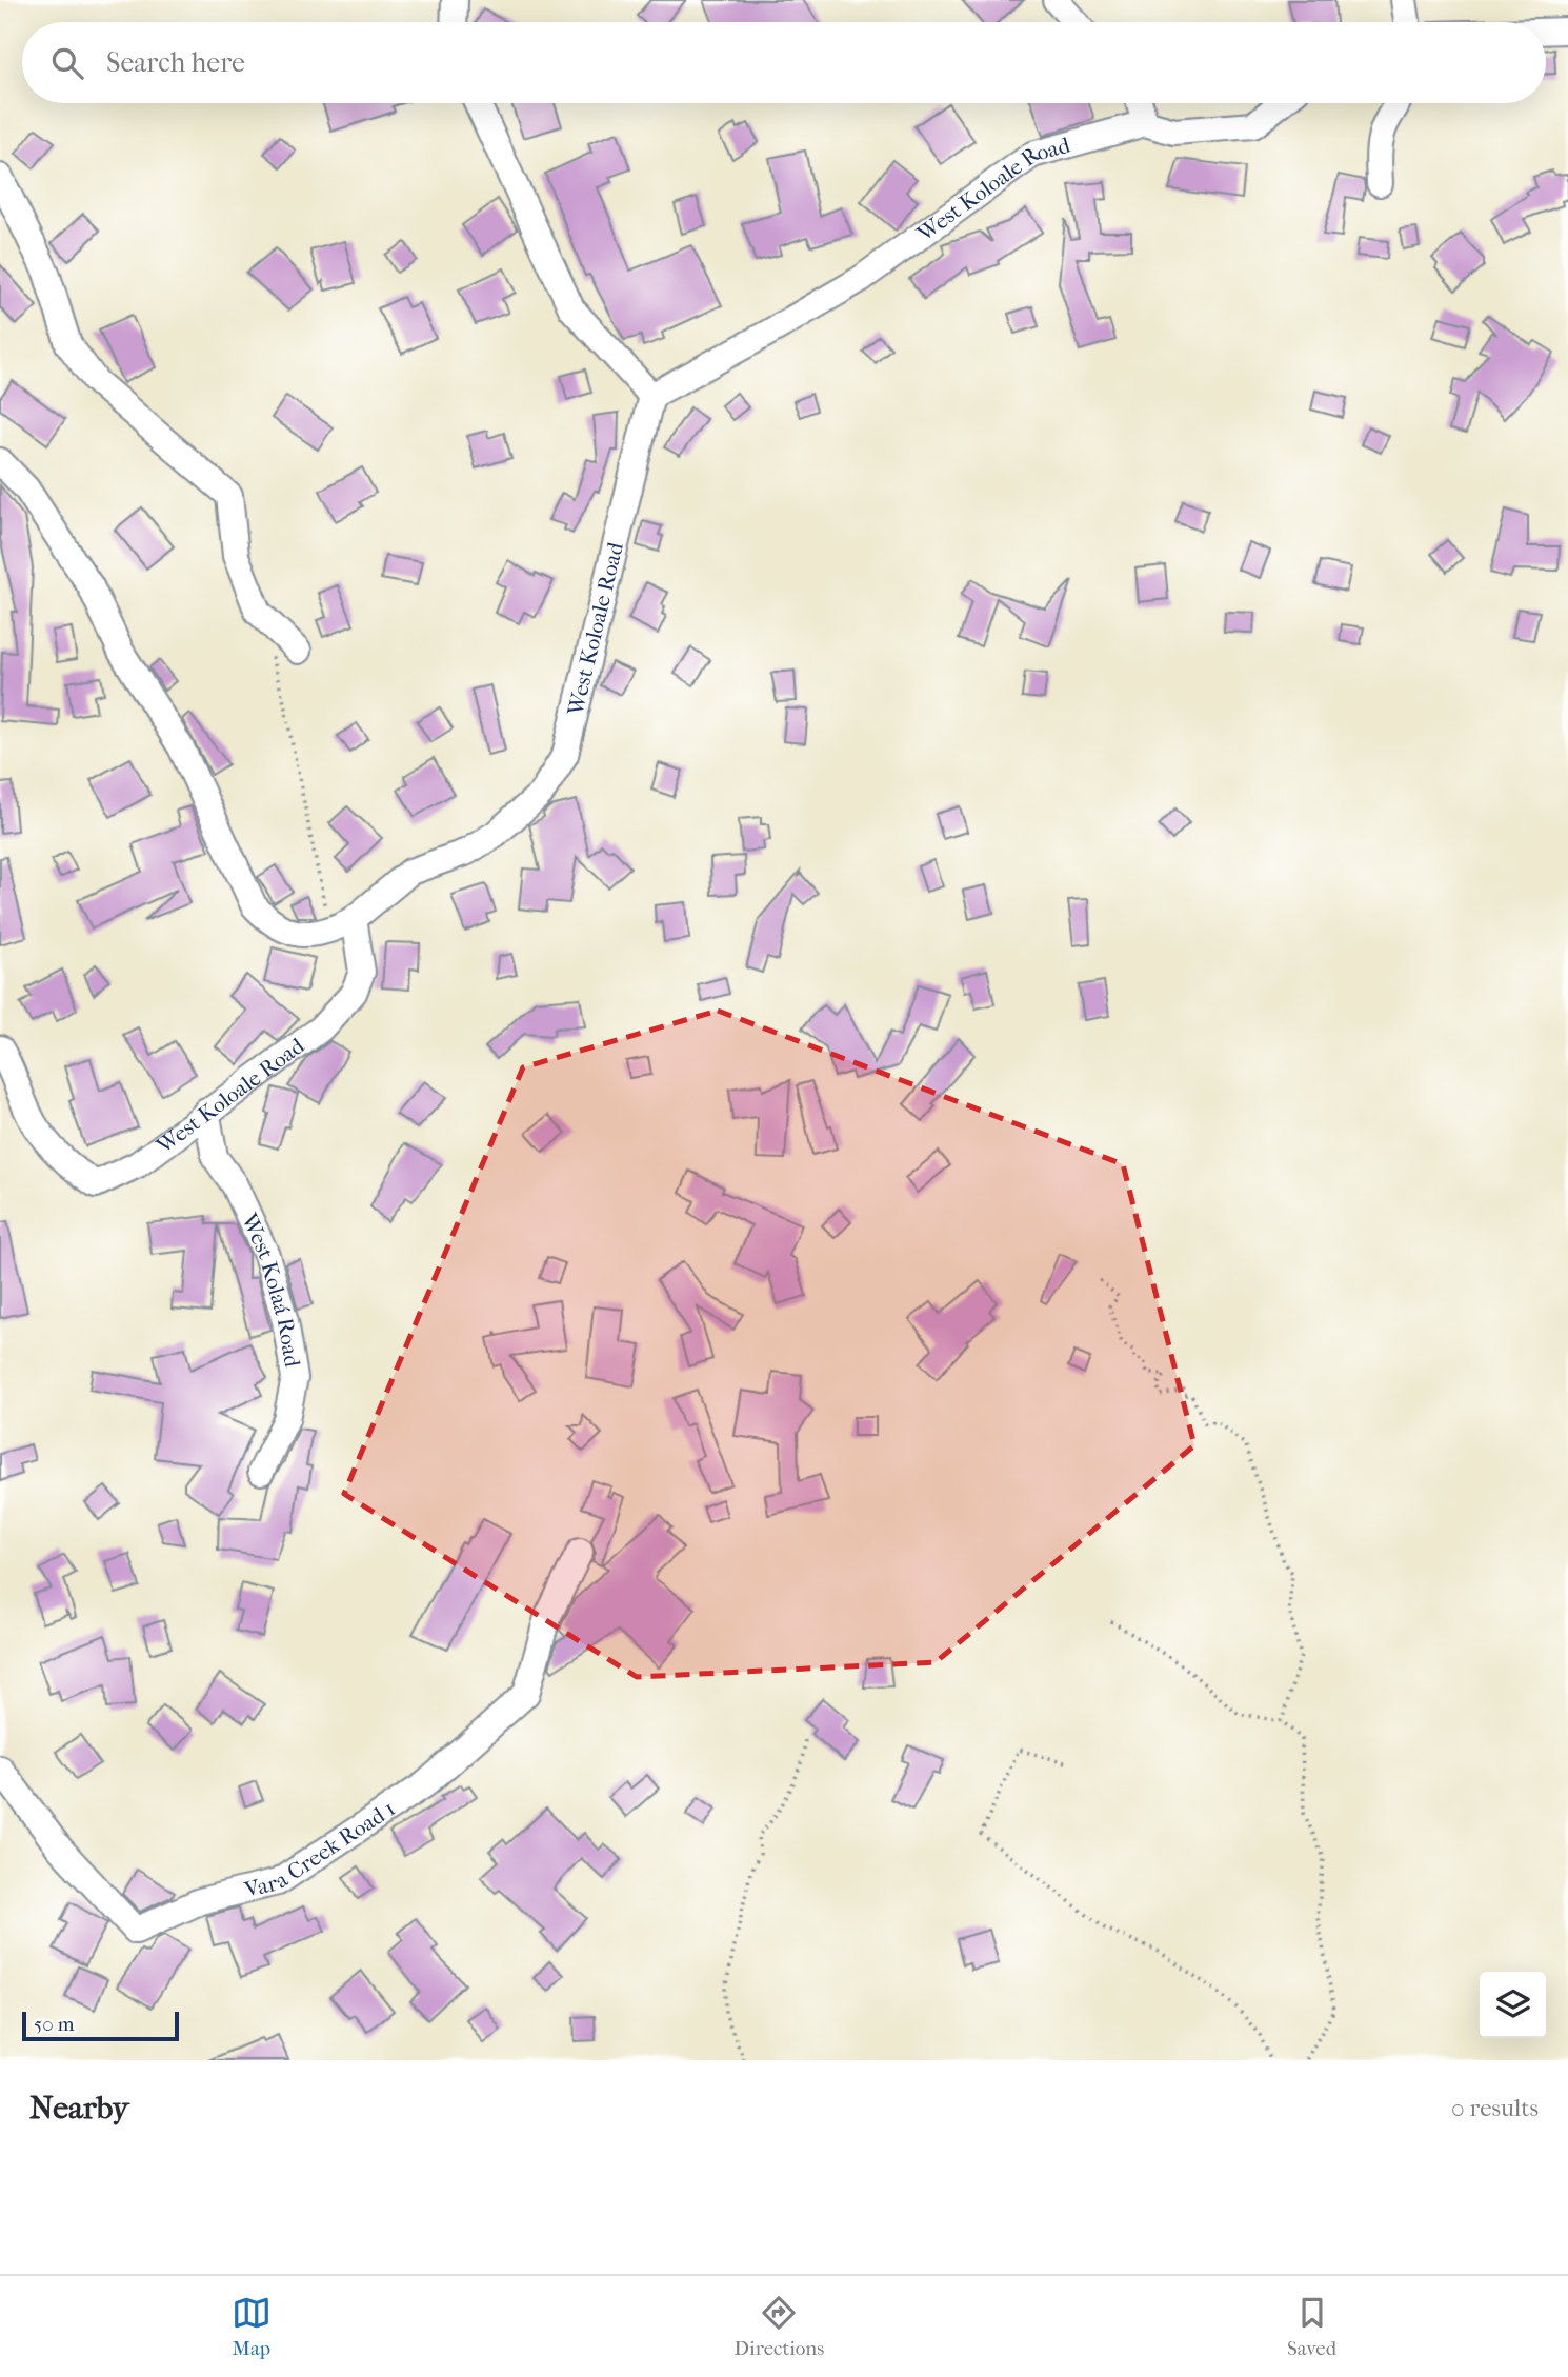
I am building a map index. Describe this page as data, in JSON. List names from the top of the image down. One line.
{"streets":{"street":["West Koloale Road","West Kolaá Road","Vara Creek Road 1"]},"crossings":[["West Koloale Road","West Kolaá Road"]],"scale_bar":"50 m","page":{"search":"Search here","scale":"50 m","heading":["Nearby","0 results"],"nav":["Map","Directions","Saved"]}}
